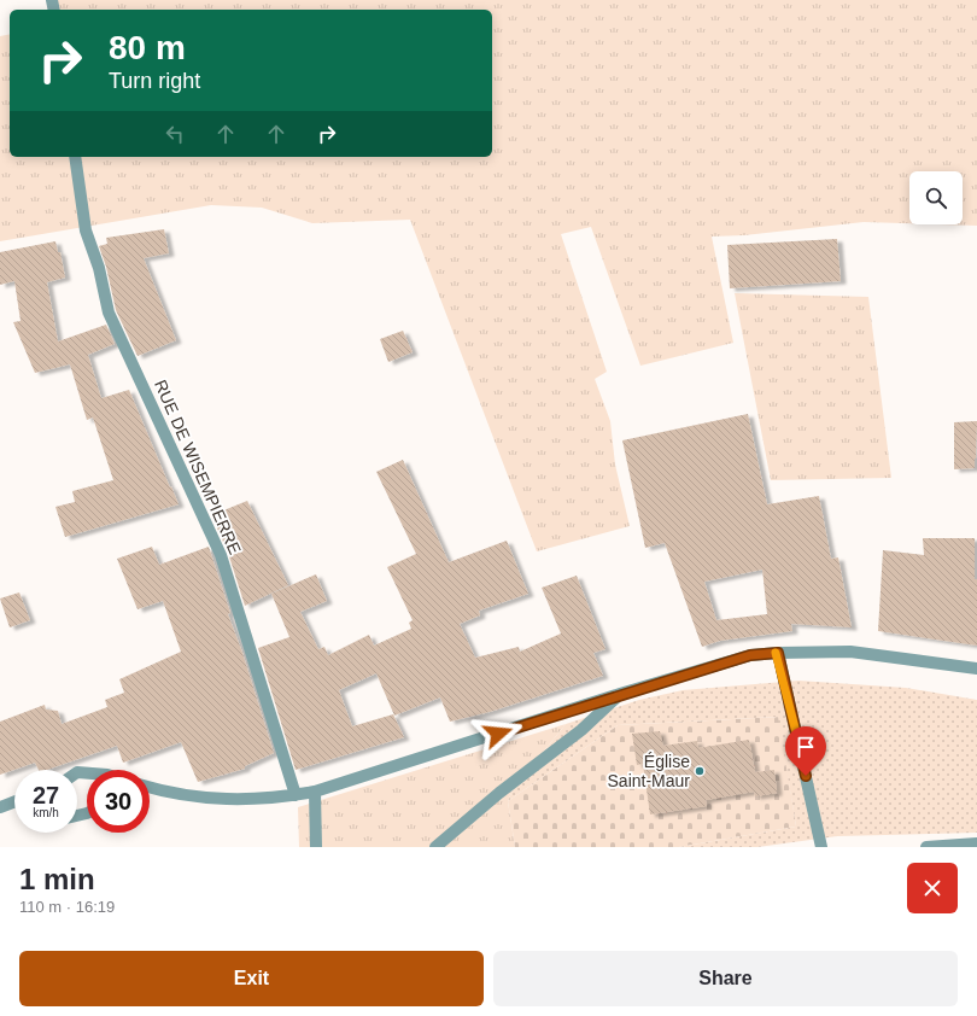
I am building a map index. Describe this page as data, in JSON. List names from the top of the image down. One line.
{"streets":{"street":["RUE DE WISEMPIERRE"]},"places":["Église Saint-Maur"],"page":{"turn":["80 m","Turn right"],"speed":"27 km/h","limit":"30","heading":["1 min","110 m · 16:19"],"buttons":["Exit","Share"]}}
